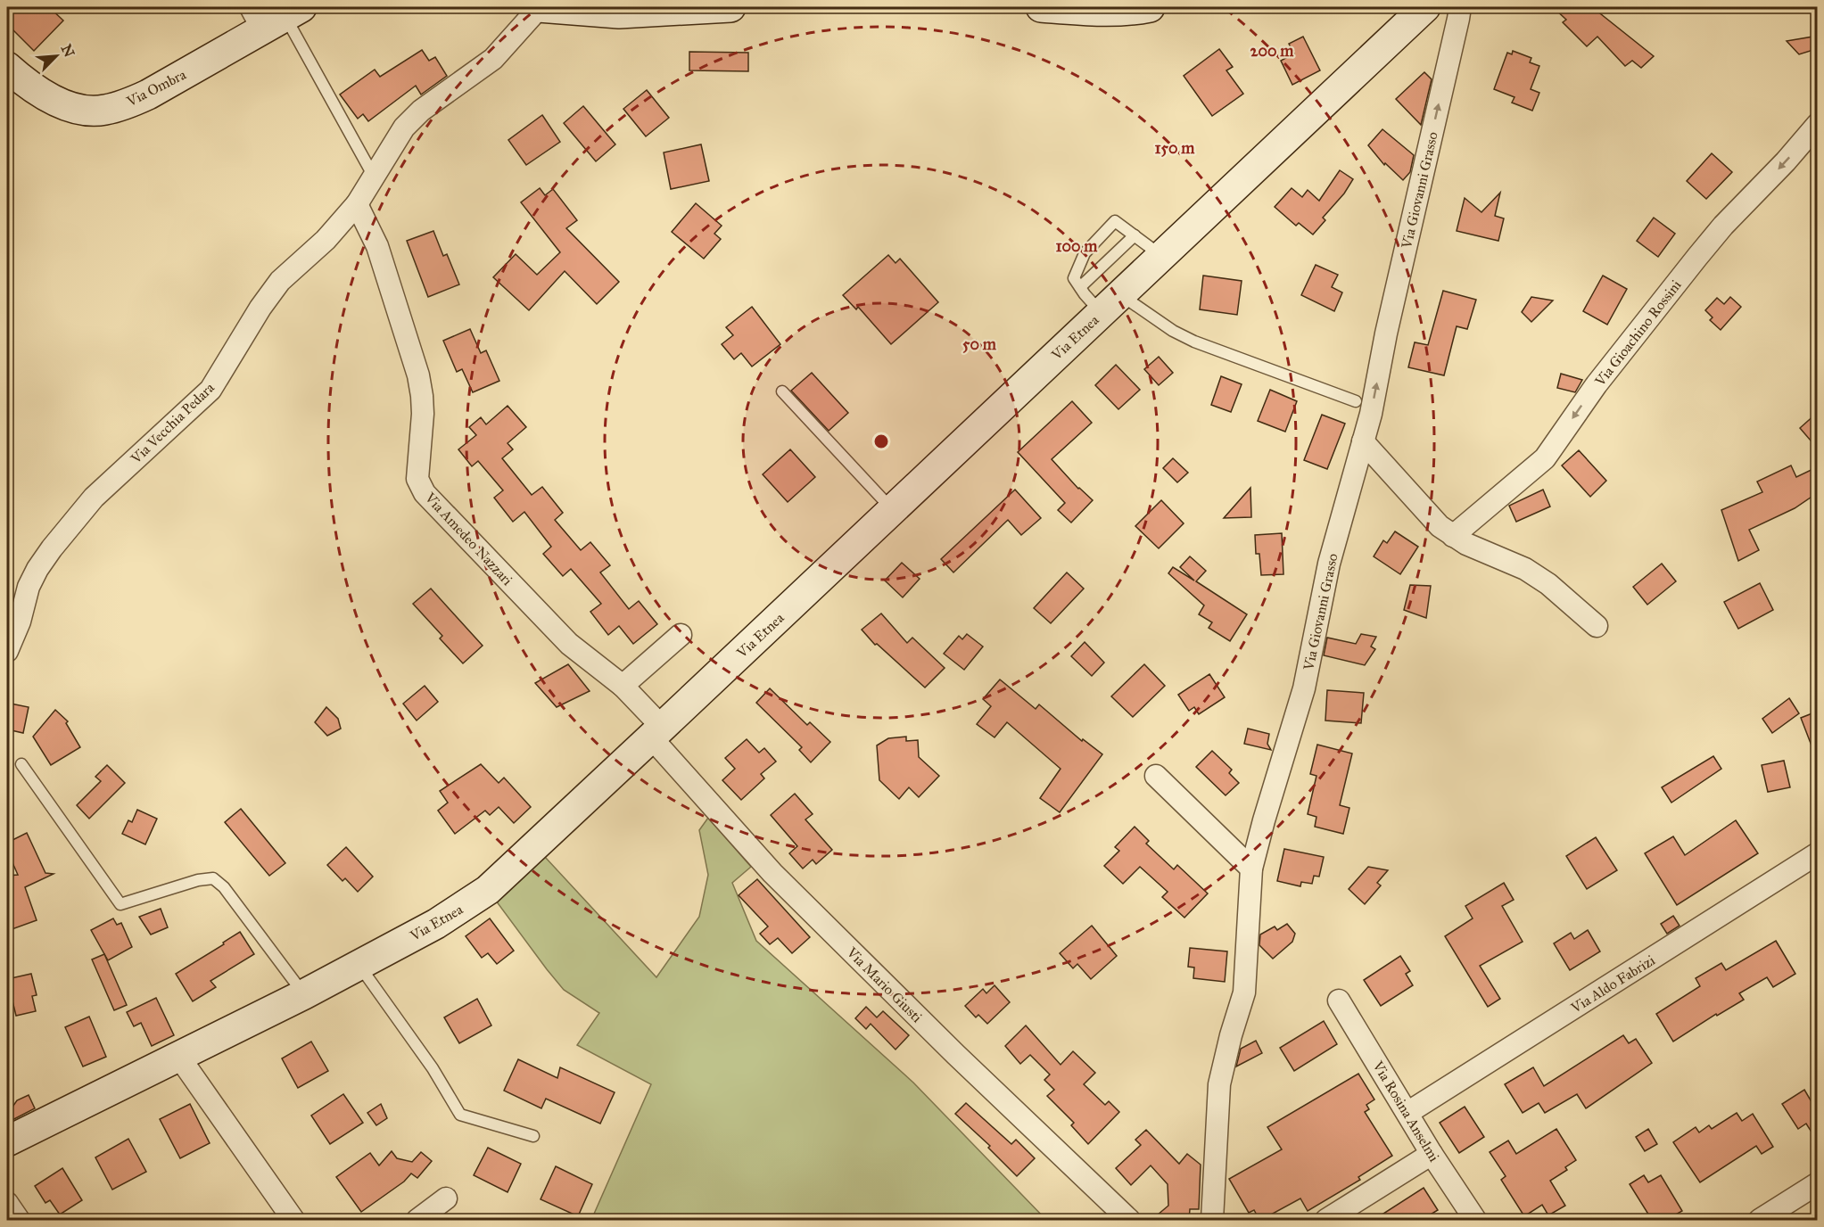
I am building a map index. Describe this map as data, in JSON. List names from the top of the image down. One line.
{"streets":{"main road":["Via Ombra","Via Etnea"],"street":["Via Giovanni Grasso","Via Gioachino Rossini","Via Vecchia Pedara","Via Amedeo Nazzari","Via Aldo Fabrizi","Via Mario Giusti","Via Rosina Anselmi"]},"crossings":[["Via Etnea","Via Amedeo Nazzari"],["Via Etnea","Via Mario Giusti"],["Via Vecchia Pedara","Via Amedeo Nazzari"],["Via Amedeo Nazzari","Via Mario Giusti"],["Via Aldo Fabrizi","Via Rosina Anselmi"]],"one_way":["Via Giovanni Grasso","Via Gioachino Rossini"],"north":"top right","rings":["200 m","150 m","100 m","50 m"]}
